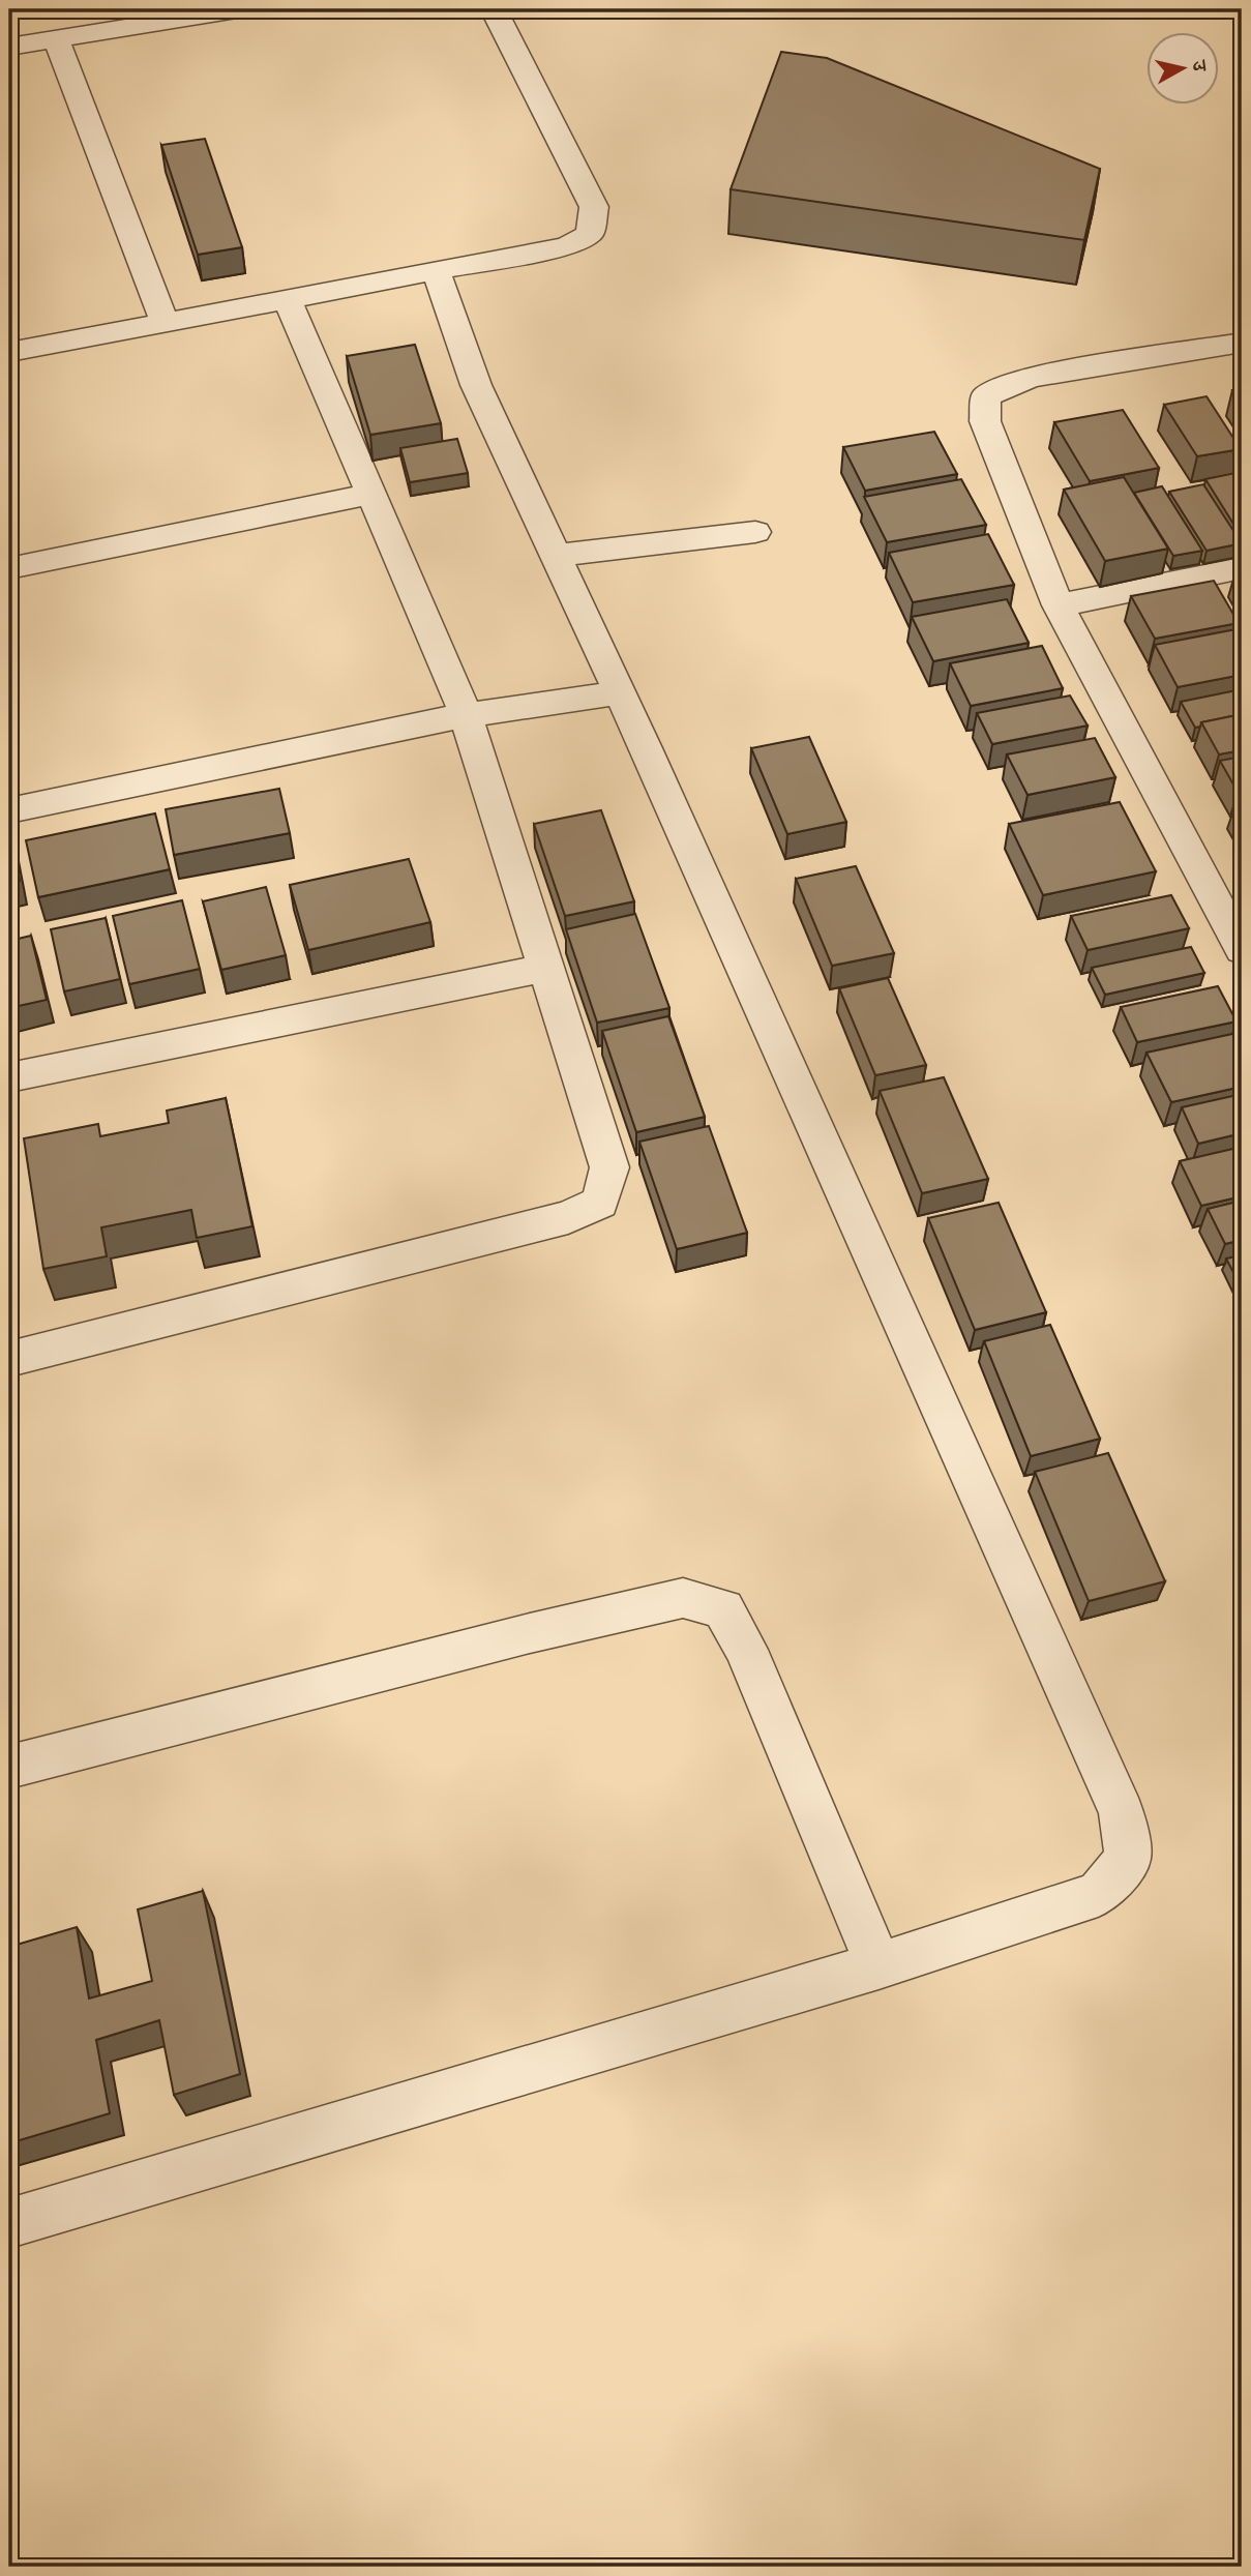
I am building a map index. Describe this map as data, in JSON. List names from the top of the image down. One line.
{"north":"right"}
